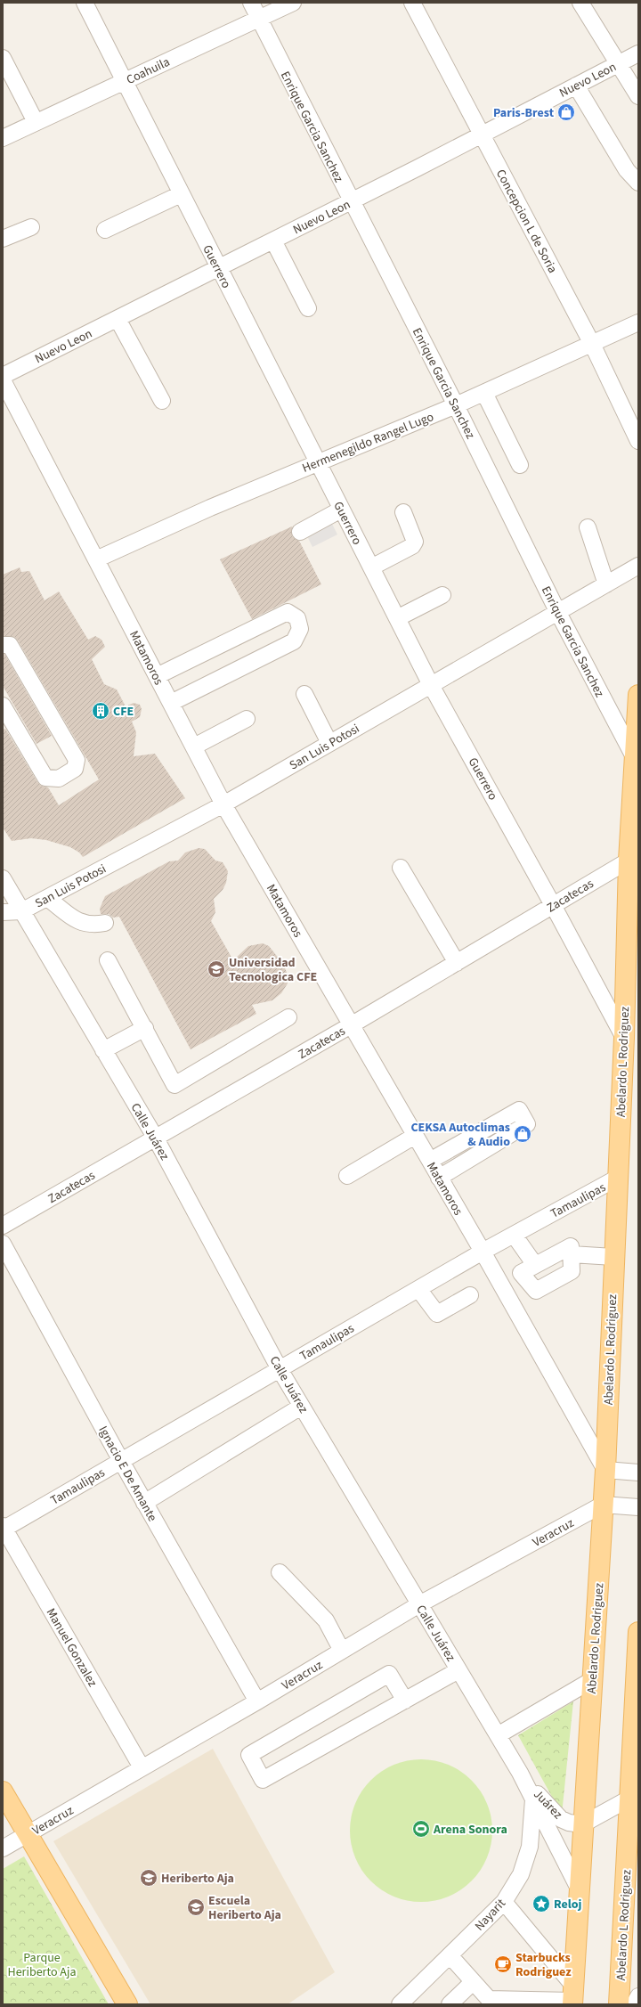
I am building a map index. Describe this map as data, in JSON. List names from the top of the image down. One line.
{"streets":{"main road":["Abelardo L Rodriguez"],"street":["Coahuila","Nuevo Leon","Enrique Garcia Sanchez","Concepcion L de Soria","Guerrero","Hermenegildo Rangel Lugo","Matamoros","San Luis Potosi","Zacatecas","Calle Juárez","Tamaulipas","Ignacio E De Amante","Veracruz","Manuel Gonzalez","Juárez","Nayarit"]},"crossings":[["Coahuila","Enrique Garcia Sanchez"],["Coahuila","Guerrero"],["Nuevo Leon","Enrique Garcia Sanchez"],["Nuevo Leon","Concepcion L de Soria"],["Nuevo Leon","Guerrero"],["Enrique Garcia Sanchez","Hermenegildo Rangel Lugo"],["Enrique Garcia Sanchez","San Luis Potosi"],["Enrique Garcia Sanchez","Abelardo L Rodriguez"],["Concepcion L de Soria","Hermenegildo Rangel Lugo"],["Guerrero","Hermenegildo Rangel Lugo"],["Guerrero","San Luis Potosi"],["Guerrero","Zacatecas"],["Guerrero","Abelardo L Rodriguez"],["Hermenegildo Rangel Lugo","Matamoros"],["Matamoros","San Luis Potosi"],["Matamoros","Zacatecas"],["Matamoros","Abelardo L Rodriguez"],["Matamoros","Tamaulipas"],["San Luis Potosi","Calle Juárez"],["Zacatecas","Abelardo L Rodriguez"],["Zacatecas","Calle Juárez"],["Abelardo L Rodriguez","Calle Juárez"],["Abelardo L Rodriguez","Tamaulipas"],["Abelardo L Rodriguez","Veracruz"],["Abelardo L Rodriguez","Juárez"],["Calle Juárez","Tamaulipas"],["Calle Juárez","Veracruz"],["Calle Juárez","Juárez"],["Calle Juárez","Nayarit"],["Tamaulipas","Ignacio E De Amante"],["Tamaulipas","Manuel Gonzalez"],["Ignacio E De Amante","Veracruz"],["Veracruz","Manuel Gonzalez"]],"parks":["Parque Heriberto Aja"],"places":{"shop":["Paris-Brest","CEKSA Autoclimas & Audio"],"building":["CFE"],"school or university":["Universidad Tecnologica CFE","Heriberto Aja","Escuela Heriberto Aja"],"sports":["Arena Sonora"],"place":["Reloj"],"cafe":["Starbucks Rodriguez"]}}
